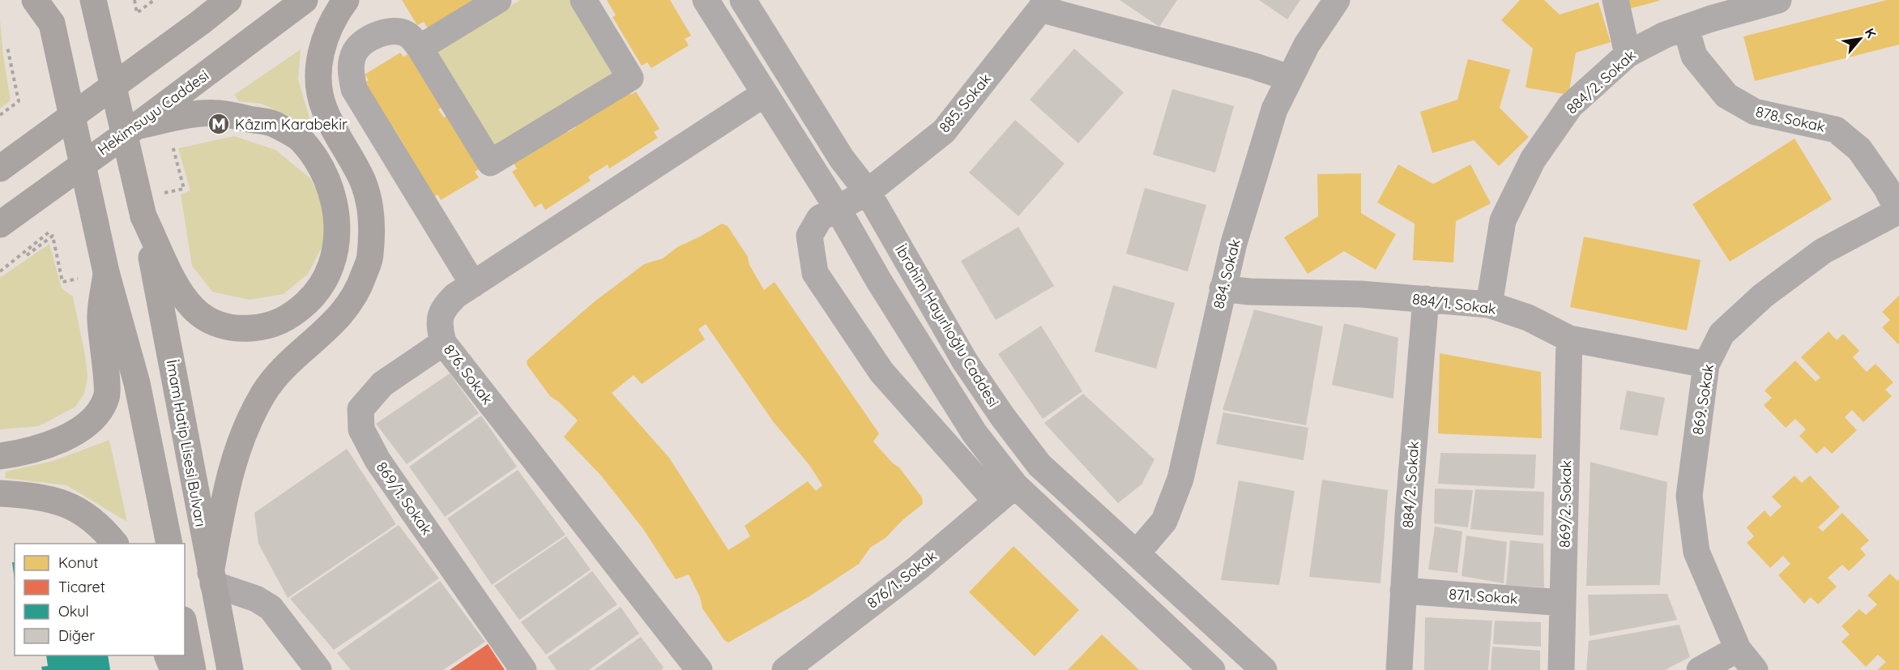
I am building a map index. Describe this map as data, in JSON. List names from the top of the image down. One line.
{"streets":{"main road":["Hekimsuyu Caddesi","İmam Hatip Lisesi Bulvarı"],"street":["884/2. Sokak","885. Sokak","878. Sokak","884. Sokak","884/1. Sokak","İbrahim Hayırlıoğlu Caddesi","876. Sokak","869. Sokak","869/1. Sokak","869/2. Sokak","876/1. Sokak","871. Sokak"]},"crossings":[["884/2. Sokak","878. Sokak"],["884/2. Sokak","884/1. Sokak"],["884/2. Sokak","871. Sokak"],["885. Sokak","İbrahim Hayırlıoğlu Caddesi"],["885. Sokak","876/1. Sokak"],["878. Sokak","869. Sokak"],["884. Sokak","884/1. Sokak"],["884. Sokak","İbrahim Hayırlıoğlu Caddesi"],["884/1. Sokak","869. Sokak"],["884/1. Sokak","869/2. Sokak"],["İbrahim Hayırlıoğlu Caddesi","876/1. Sokak"],["876. Sokak","869/1. Sokak"],["869/2. Sokak","871. Sokak"]],"places":{"metro station":["Kâzım Karabekir"]},"legend":["Konut","Ticaret","Okul","Diğer"],"north":"top right"}
